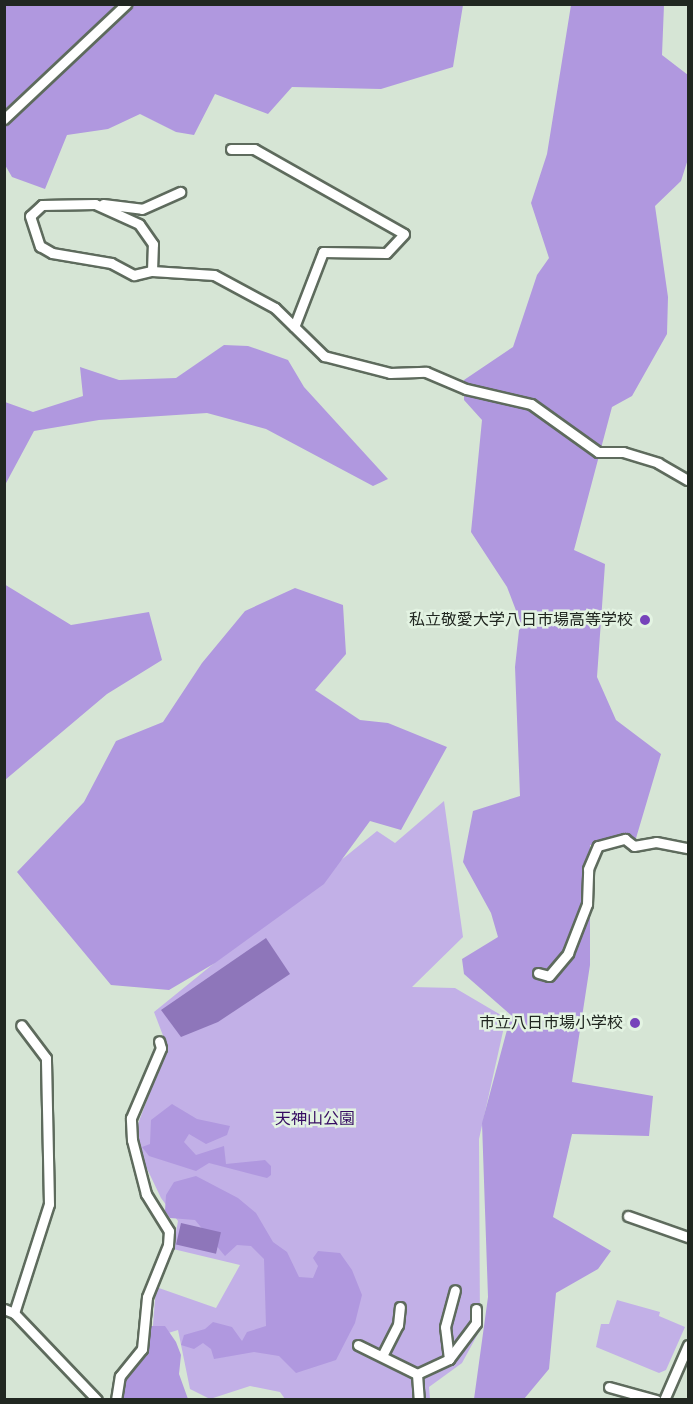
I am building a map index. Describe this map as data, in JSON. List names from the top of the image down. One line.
{"parks":["天神山公園"],"places":["私立敬愛大学八日市場高等学校","市立八日市場小学校"]}
